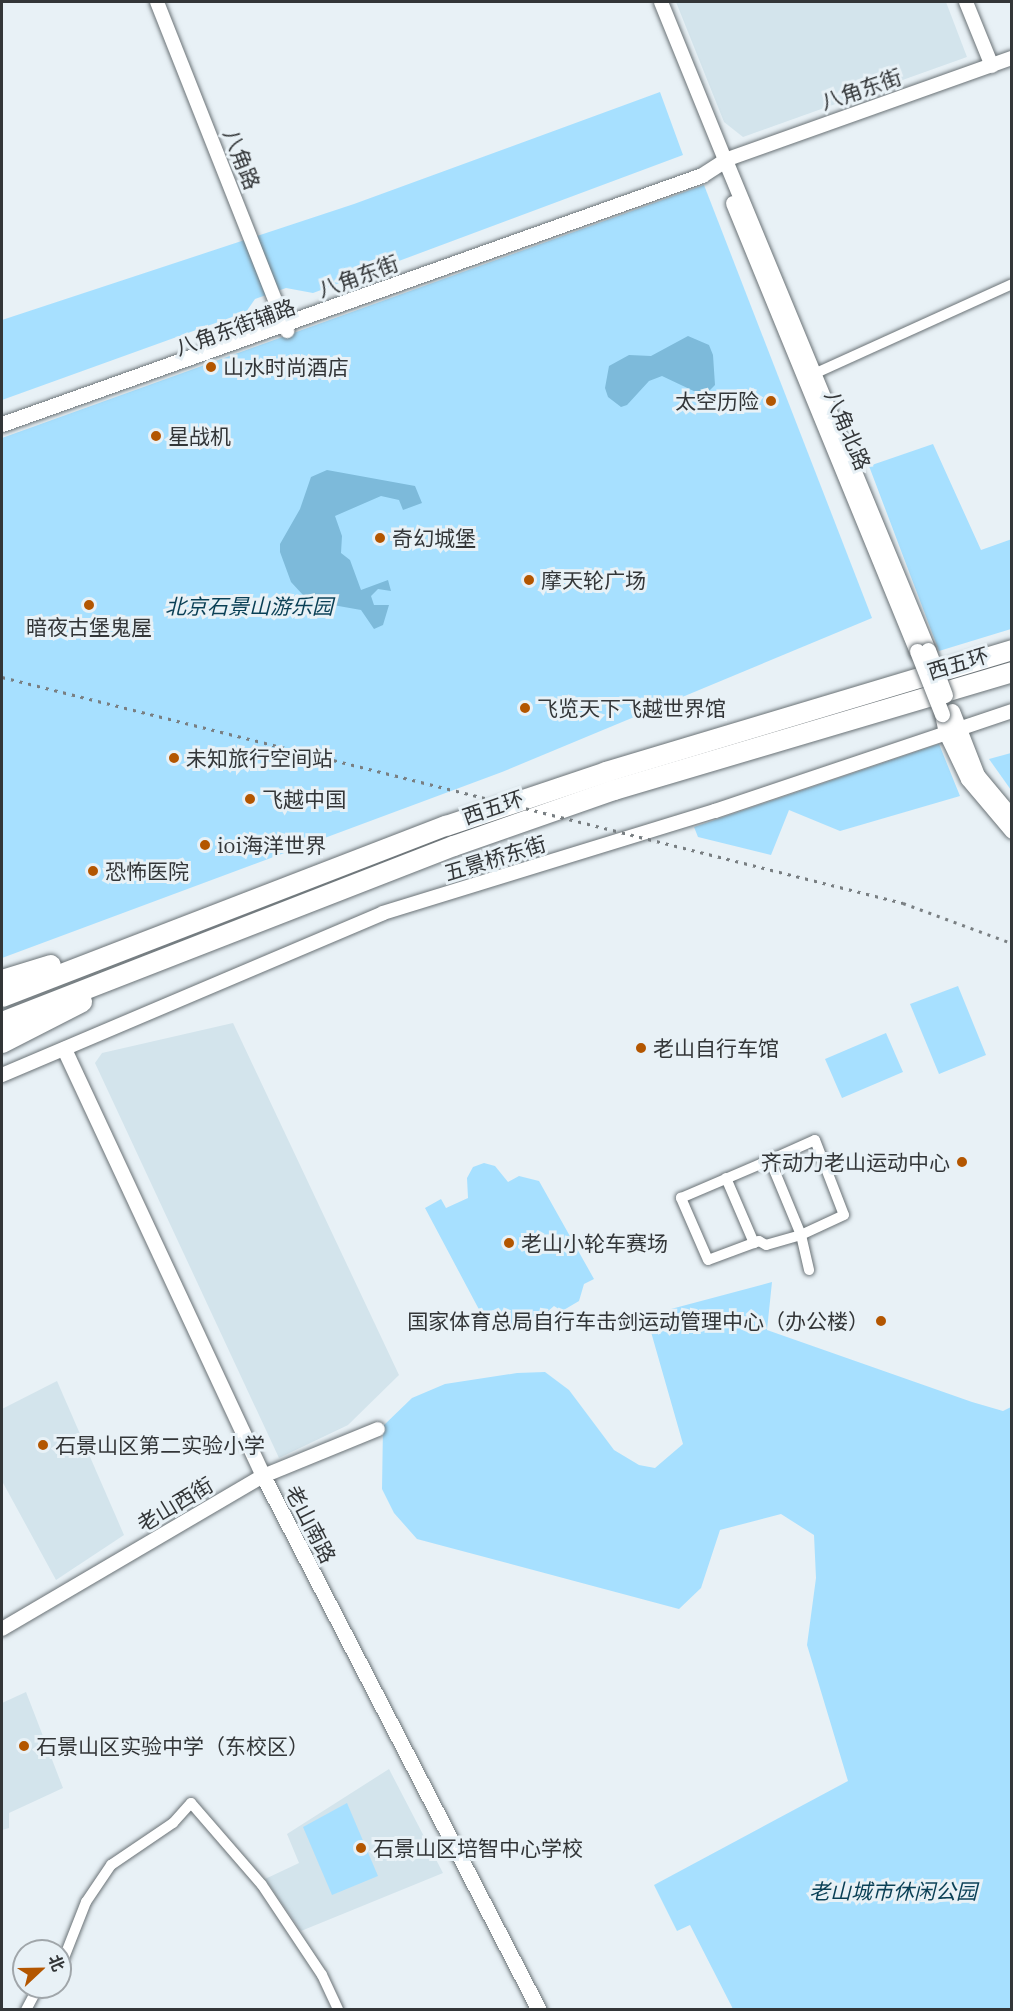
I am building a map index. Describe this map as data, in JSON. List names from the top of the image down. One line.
{"streets":{"highway":["西五环"],"main road":["八角东街","八角东街辅路","八角北路","老山南路"],"street":["八角路","五景桥东街","老山西街"]},"crossings":[["八角东街","八角路"],["八角东街","八角东街辅路"],["八角东街","八角北路"],["八角路","八角东街辅路"],["八角北路","五景桥东街"],["五景桥东街","老山南路"],["老山西街","老山南路"]],"parks":["北京石景山游乐园","老山城市休闲公园"],"places":["山水时尚酒店","太空历险","星战机","奇幻城堡","摩天轮广场","暗夜古堡鬼屋","飞览天下飞越世界馆","未知旅行空间站","飞越中国","ioi海洋世界","恐怖医院","老山自行车馆","齐动力老山运动中心","老山小轮车赛场","国家体育总局自行车击剑运动管理中心（办公楼）","石景山区第二实验小学","石景山区实验中学（东校区）","石景山区培智中心学校"],"north":"right"}
